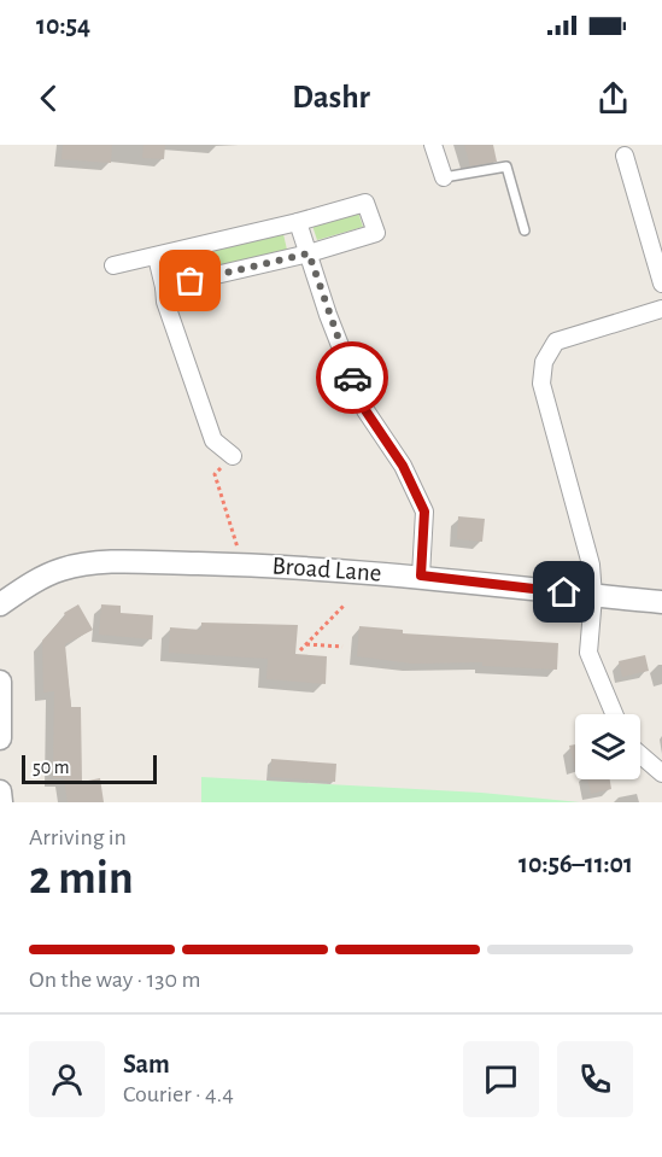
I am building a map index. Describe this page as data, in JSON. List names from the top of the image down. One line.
{"streets":{"street":["Broad Lane"]},"scale_bar":"50 m","page":{"status":"10:54","header":"Dashr","scale":"50 m","heading":["2 min","Arriving in","10:56–11:01"],"panel":["Sam","Courier · 4.4"],"bar":"On the way · 130 m"}}
